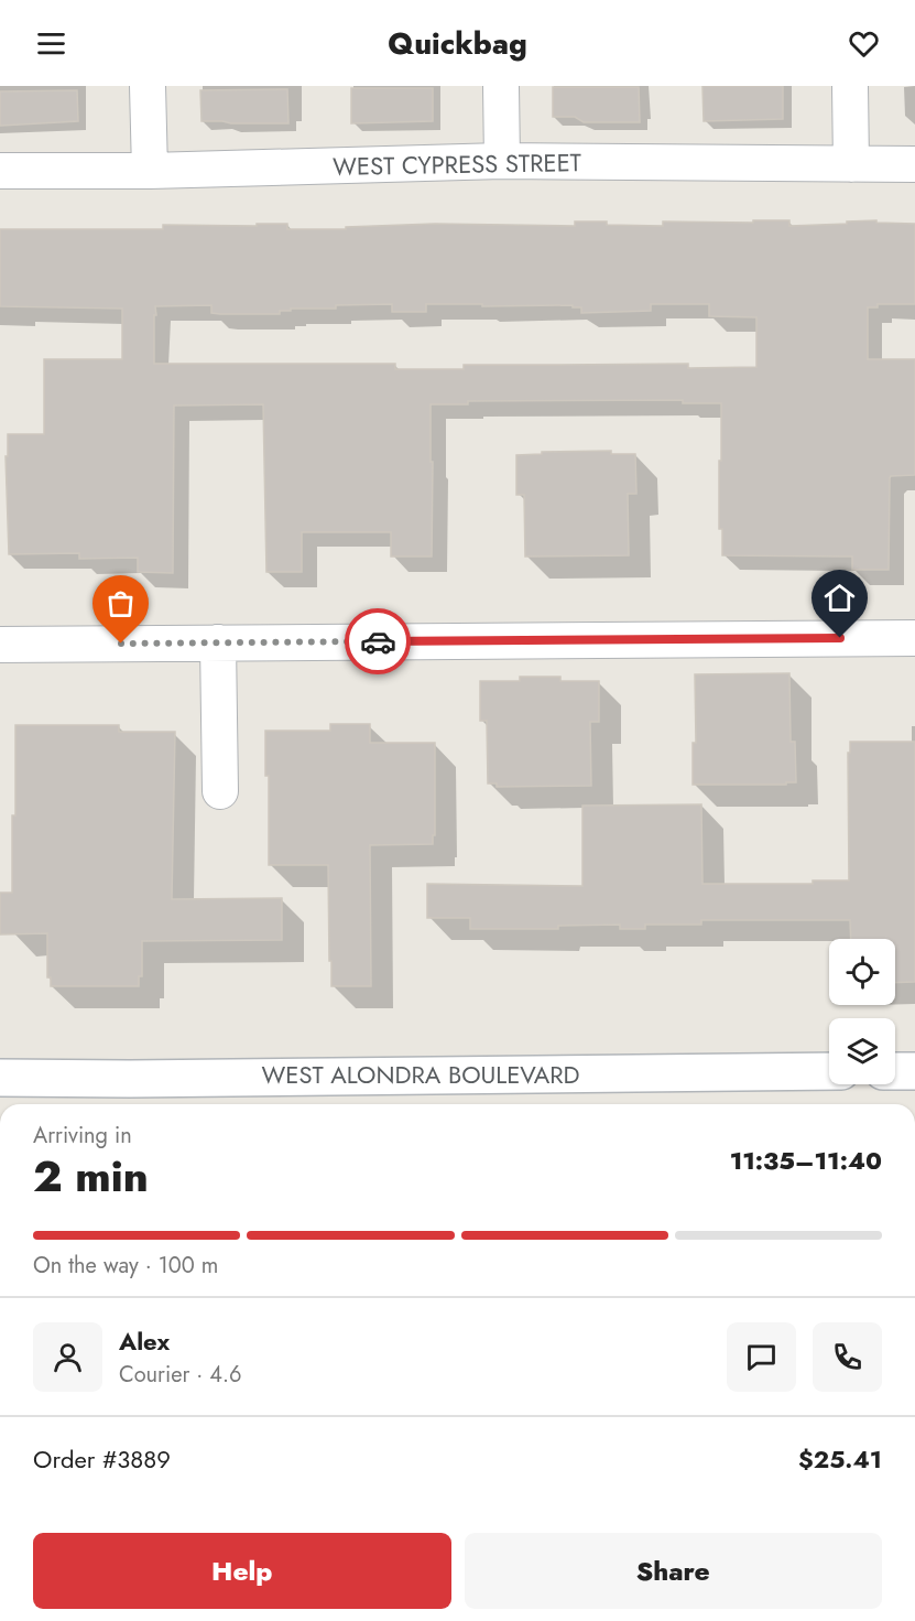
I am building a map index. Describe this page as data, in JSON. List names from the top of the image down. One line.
{"streets":{"main road":["WEST ALONDRA BOULEVARD"],"street":["WEST CYPRESS STREET"]},"page":{"header":"Quickbag","heading":["2 min","Arriving in","11:35–11:40"],"panel":["Alex","Courier · 4.6","Order #3889","$25.41"],"bar":"On the way · 100 m","buttons":["Help","Share"]}}
